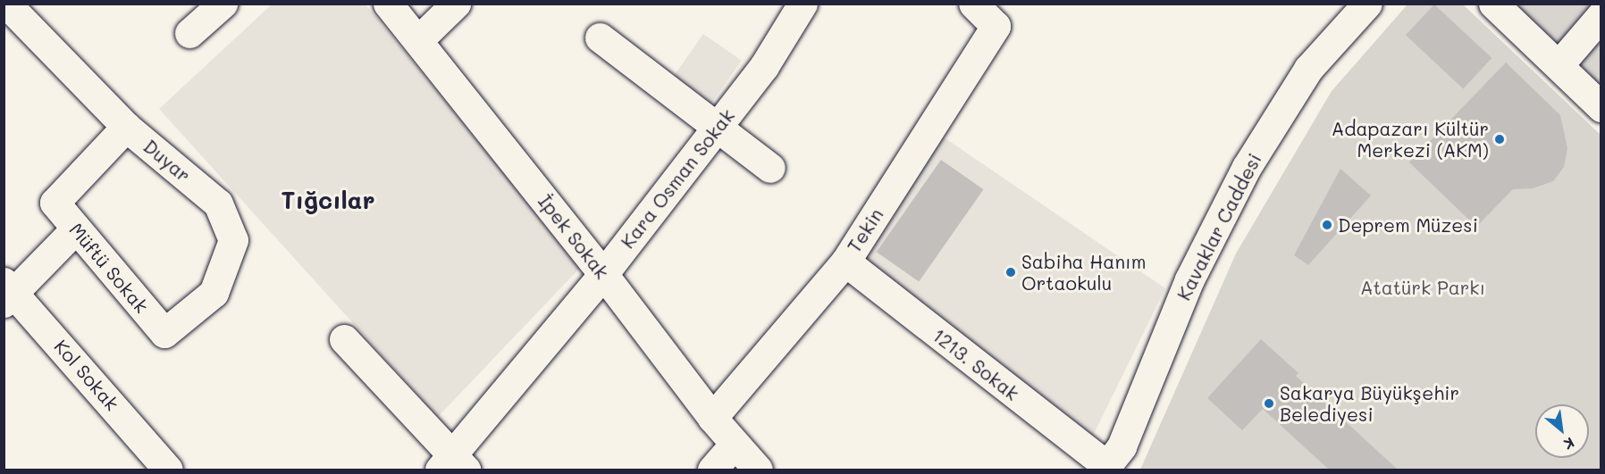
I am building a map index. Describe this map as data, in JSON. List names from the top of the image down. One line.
{"streets":{"street":["Duyar","Kara Osman Sokak","Kavaklar Caddesi","Tekin","İpek Sokak","Müftü Sokak","1213. Sokak","Kol Sokak"]},"crossings":[["Duyar","Müftü Sokak"],["Kara Osman Sokak","İpek Sokak"],["Kavaklar Caddesi","1213. Sokak"],["Tekin","İpek Sokak"],["Tekin","1213. Sokak"]],"districts":["Tığcılar"],"parks":["Atatürk Parkı"],"places":["Adapazarı Kültür Merkezi (AKM)","Deprem Müzesi","Sabiha Hanım Ortaokulu","Sakarya Büyükşehir Belediyesi"],"north":"bottom right"}
